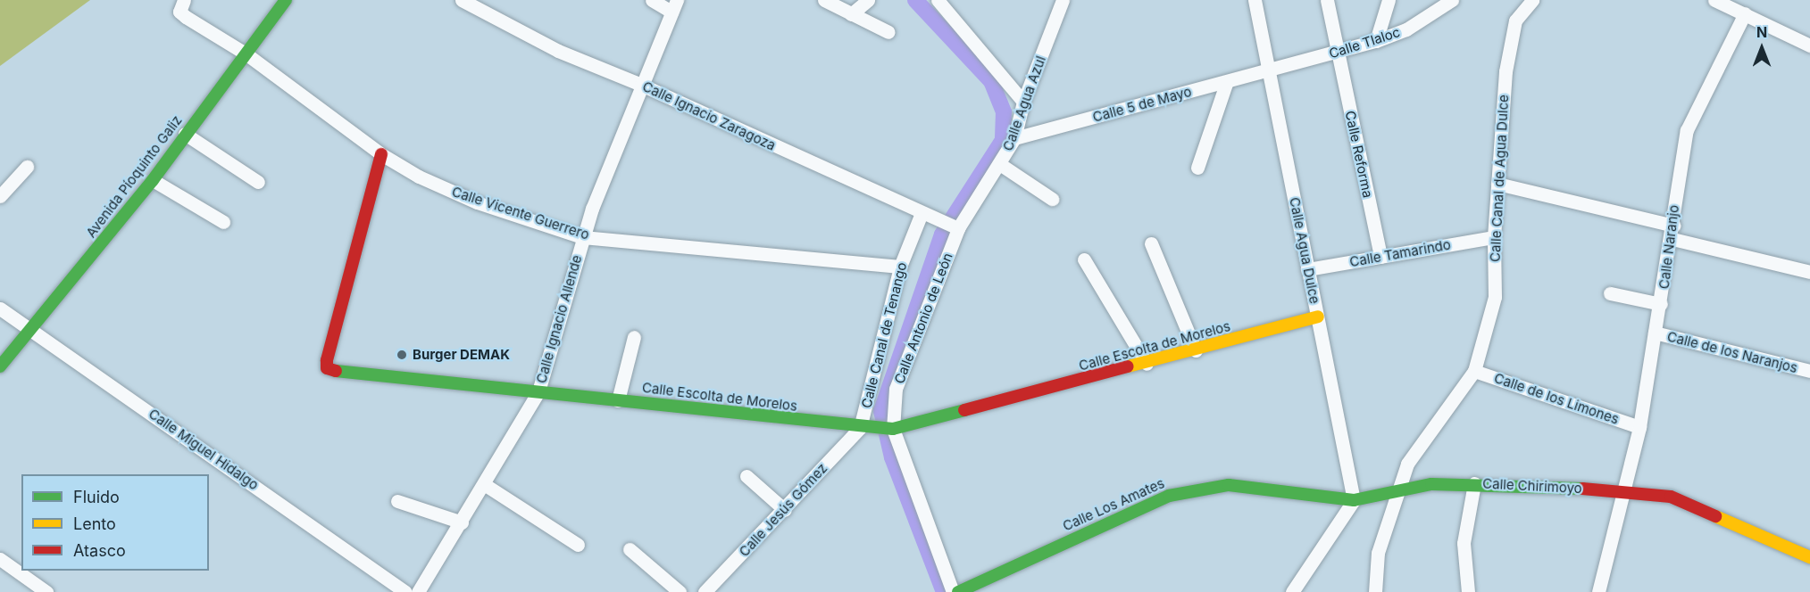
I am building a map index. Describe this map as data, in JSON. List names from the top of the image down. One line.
{"streets":{"street":["Calle Tlaloc","Calle Agua Azul","Calle 5 de Mayo","Calle Ignacio Zaragoza","Calle Reforma","Avenida Píoquinto Galiz","Calle Canal de Agua Dulce","Calle Vicente Guerrero","Calle Naranjo","Calle Agua Dulce","Calle Tamarindo","Calle Antonio de León","Calle Ignacio Allende","Calle Canal de Tenango","Calle Escolta de Morelos","Calle de los Naranjos","Calle de los Limones","Calle Miguel Hidalgo","Calle Chirimoyo","Calle Los Amates","Calle Jesús Gómez"]},"crossings":[["Calle Tlaloc","Calle 5 de Mayo"],["Calle Tlaloc","Calle Reforma"],["Calle Tlaloc","Calle Agua Dulce"],["Calle Agua Azul","Calle 5 de Mayo"],["Calle Agua Azul","Calle Ignacio Zaragoza"],["Calle Agua Azul","Calle Antonio de León"],["Calle 5 de Mayo","Calle Agua Dulce"],["Calle Ignacio Zaragoza","Calle Antonio de León"],["Calle Ignacio Zaragoza","Calle Ignacio Allende"],["Calle Ignacio Zaragoza","Calle Canal de Tenango"],["Calle Reforma","Calle Tamarindo"],["Avenida Píoquinto Galiz","Calle Vicente Guerrero"],["Avenida Píoquinto Galiz","Calle Miguel Hidalgo"],["Calle Canal de Agua Dulce","Calle Tamarindo"],["Calle Canal de Agua Dulce","Calle de los Limones"],["Calle Canal de Agua Dulce","Calle Chirimoyo"],["Calle Vicente Guerrero","Calle Ignacio Allende"],["Calle Vicente Guerrero","Calle Canal de Tenango"],["Calle Vicente Guerrero","Calle Escolta de Morelos"],["Calle Naranjo","Calle de los Naranjos"],["Calle Naranjo","Calle de los Limones"],["Calle Naranjo","Calle Chirimoyo"],["Calle Agua Dulce","Calle Tamarindo"],["Calle Agua Dulce","Calle Escolta de Morelos"],["Calle Agua Dulce","Calle Chirimoyo"],["Calle Agua Dulce","Calle Los Amates"],["Calle Antonio de León","Calle Escolta de Morelos"],["Calle Ignacio Allende","Calle Escolta de Morelos"],["Calle Canal de Tenango","Calle Escolta de Morelos"],["Calle Canal de Tenango","Calle Jesús Gómez"],["Calle Escolta de Morelos","Calle Jesús Gómez"],["Calle Chirimoyo","Calle Los Amates"]],"places":["Burger DEMAK"],"legend":["Fluido","Lento","Atasco"],"north":"top"}
